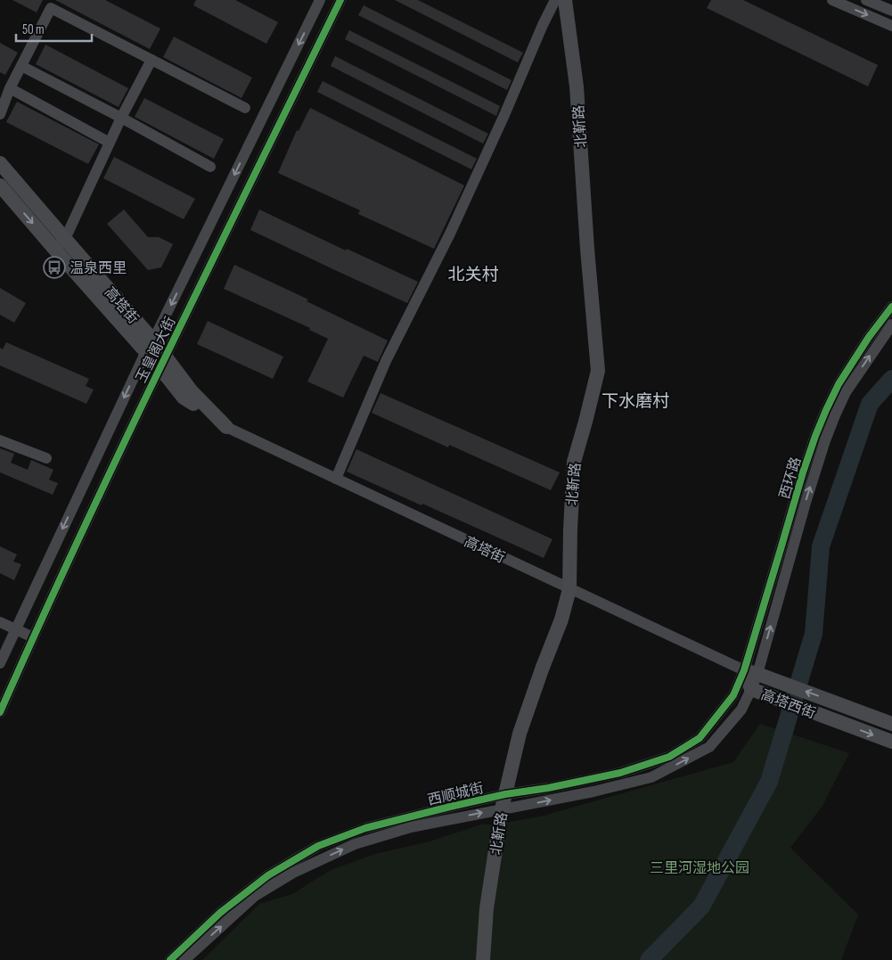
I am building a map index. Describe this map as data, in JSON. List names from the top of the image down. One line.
{"streets":{"main road":["北靳路","高塔街","高塔西街"],"street":["玉皇阁大街","西环路","西顺城街"]},"crossings":[["北靳路","高塔街"],["北靳路","西顺城街"],["高塔街","玉皇阁大街"],["高塔街","西环路"],["高塔街","高塔西街"],["高塔街","西顺城街"],["西环路","高塔西街"],["西环路","西顺城街"],["高塔西街","西顺城街"]],"districts":["北关村","下水磨村"],"parks":["三里河湿地公园"],"places":{"bus stop":["温泉西里"]},"scale_bar":"50 m"}
